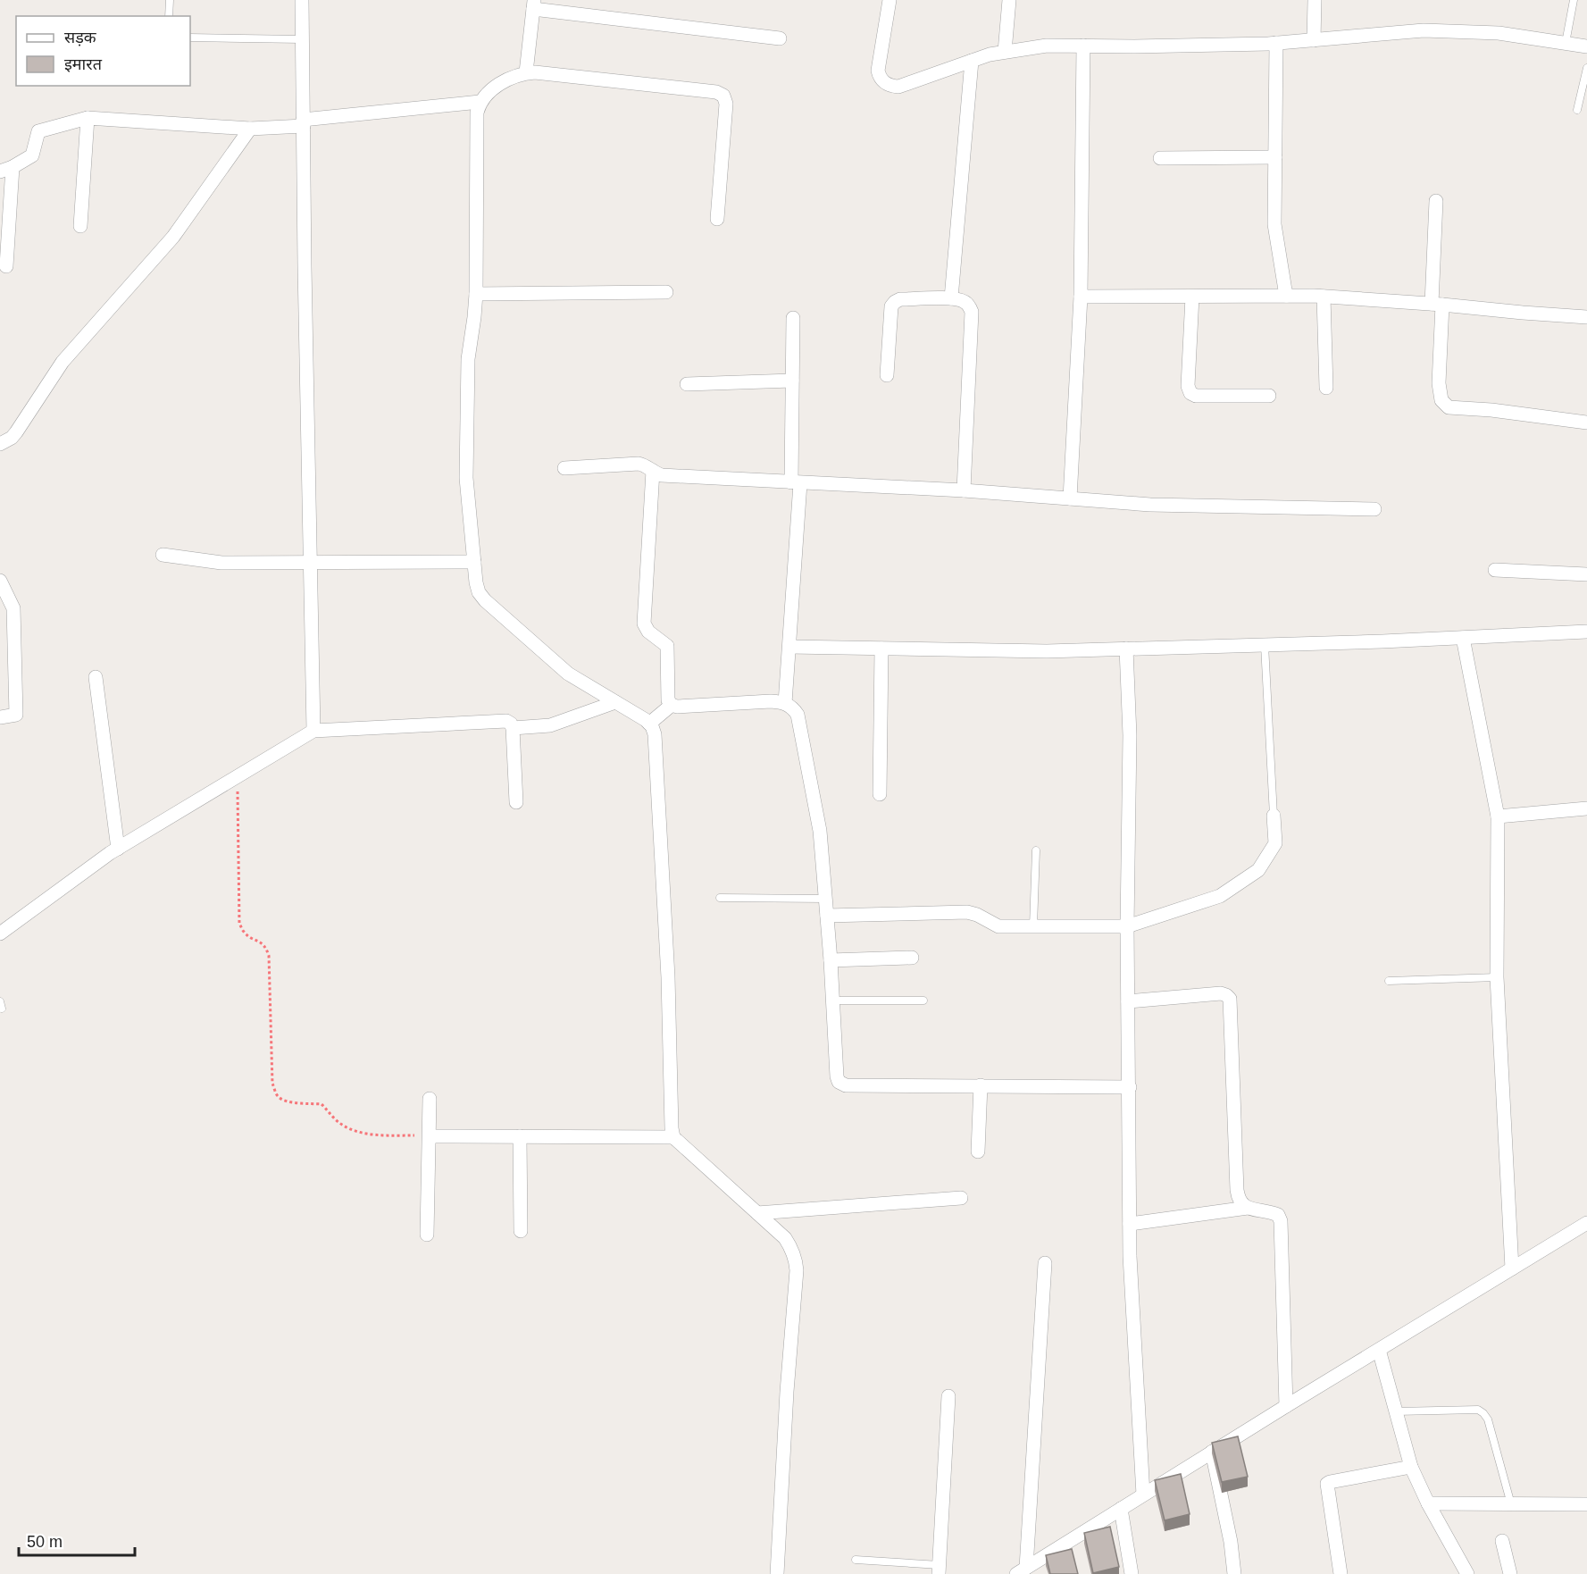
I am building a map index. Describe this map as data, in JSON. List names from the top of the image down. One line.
{"legend":["सड़क","इमारत"],"scale_bar":"50 m"}
